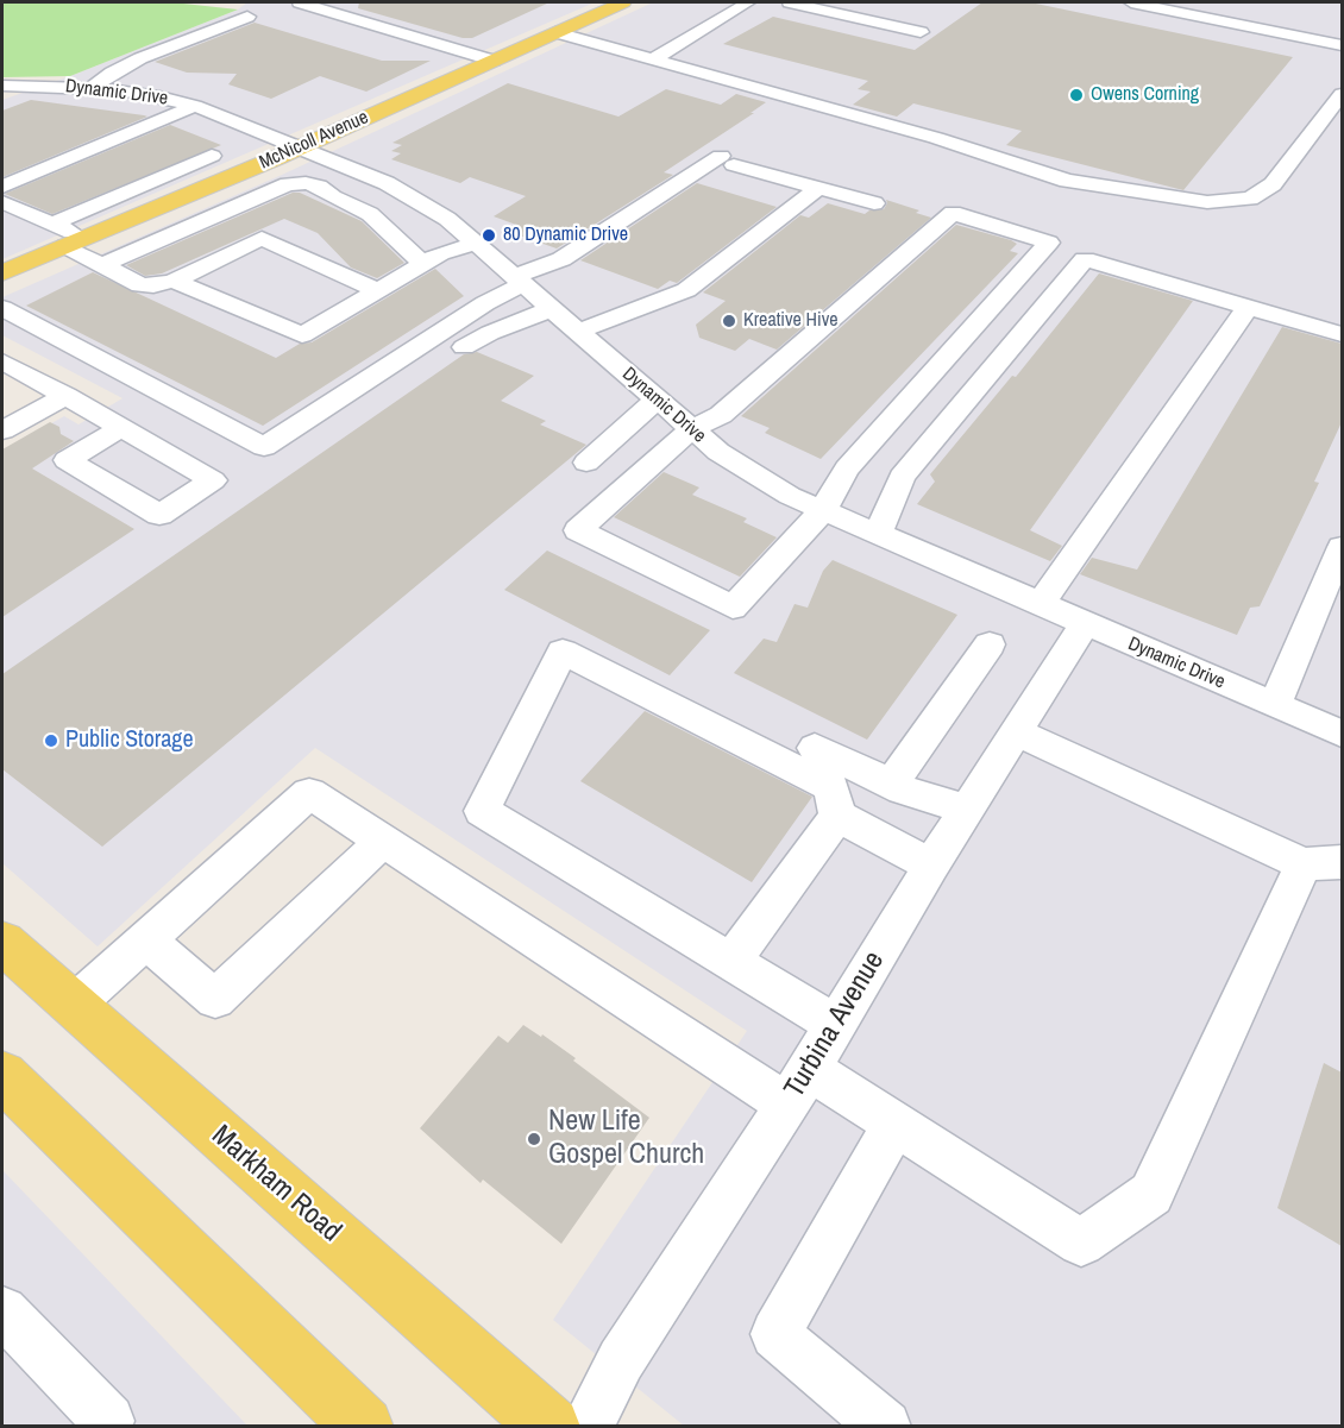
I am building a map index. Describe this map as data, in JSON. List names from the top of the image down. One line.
{"streets":{"main road":["McNicoll Avenue","Markham Road"],"street":["Dynamic Drive","Turbina Avenue"]},"crossings":[["Dynamic Drive","McNicoll Avenue"],["Dynamic Drive","Turbina Avenue"]],"places":["Owens Corning","80 Dynamic Drive","Kreative Hive","Public Storage","New Life Gospel Church"]}
